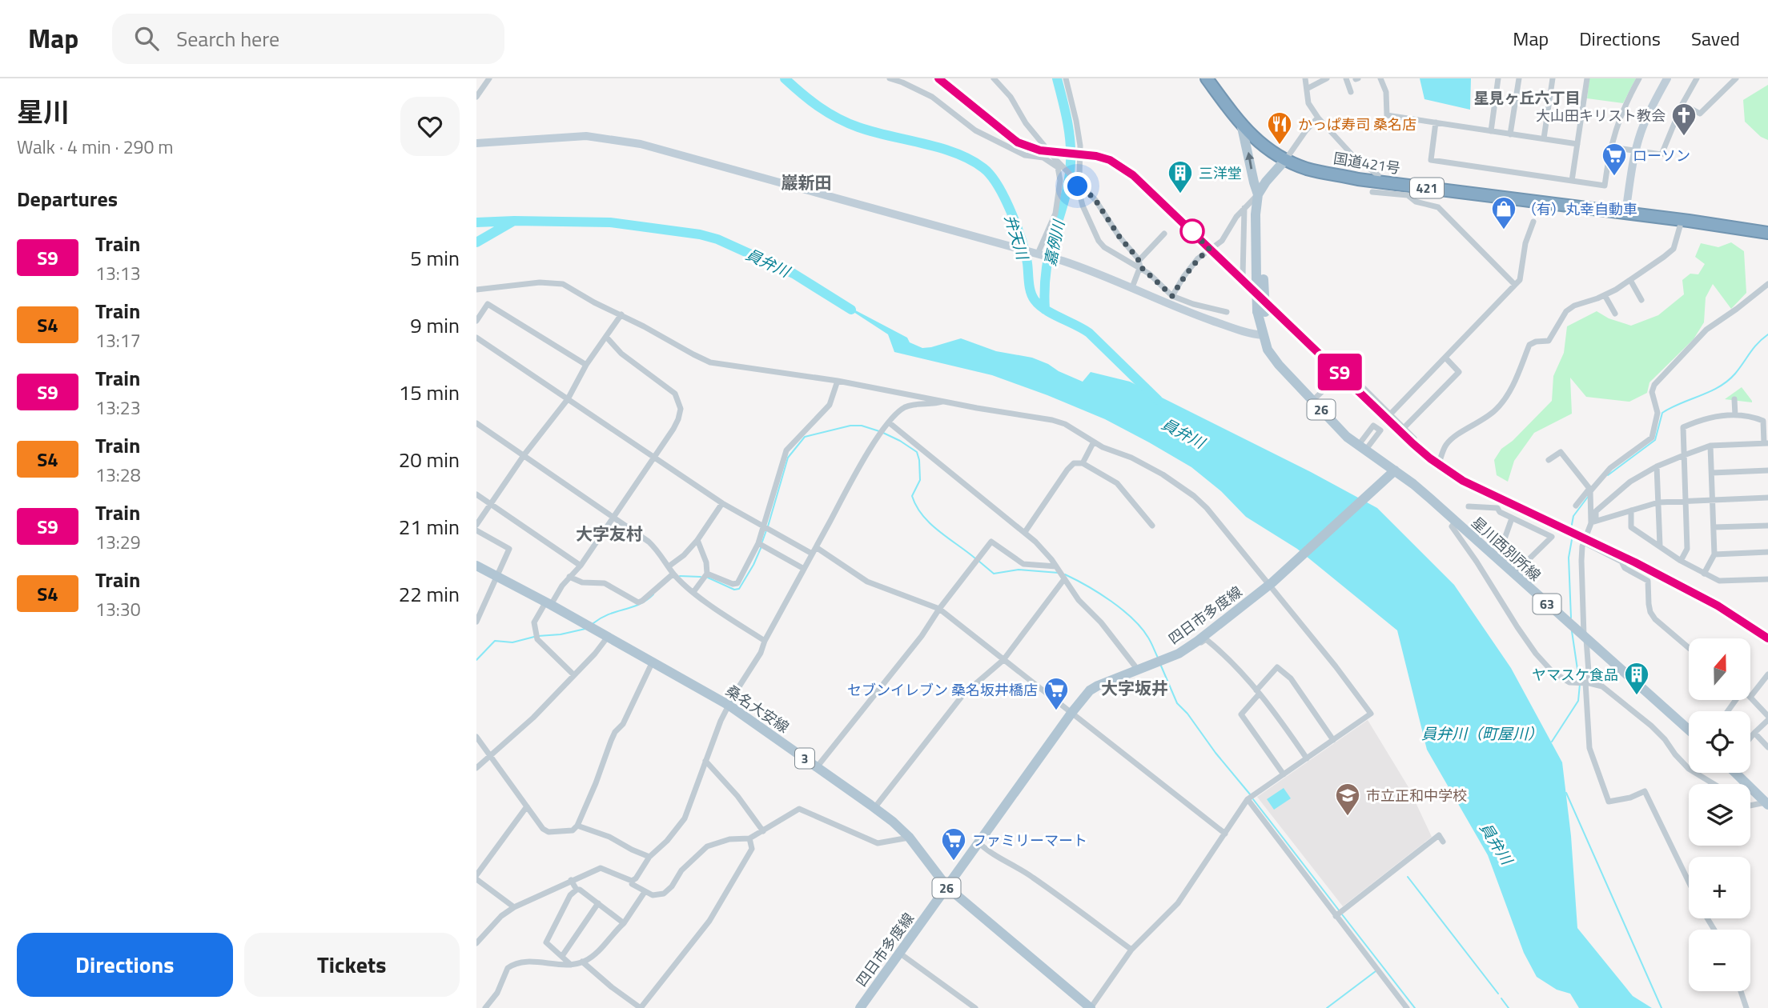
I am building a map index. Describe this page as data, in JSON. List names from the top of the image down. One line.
{"streets":{"highway":["国道421号","421"],"main road":["26","星川西別所線","63","四日市多度線","桑名大安線","3"]},"crossings":[["26","星川西別所線"],["26","四日市多度線"],["星川西別所線","四日市多度線"],["四日市多度線","桑名大安線"]],"districts":["星見ヶ丘六丁目","巖新田","大字友村","大字坂井"],"water":["弁天川","嘉例川","員弁川","員弁川（町屋川）"],"places":{"church":["大山田キリスト教会"],"restaurant":["かっぱ寿司 桑名店"],"supermarket":["ローソン","セブンイレブン 桑名坂井橋店","ファミリーマート"],"building":["三洋堂","ヤマスケ食品"],"shop":["（有）丸幸自動車"],"school or university":["市立正和中学校"]},"north":"top","page":{"header":"Map","search":"Search here","nav":["Map","Directions","Saved"],"heading":[["星川","Walk · 4 min · 290 m"],"Departures"],"on_map":"S9","list":[{"mark":"S9","name":"Train","note":"13:13","value":"5 min"},{"mark":"S4","name":"Train","note":"13:17","value":"9 min"},{"mark":"S9","name":"Train","note":"13:23","value":"15 min"},{"mark":"S4","name":"Train","note":"13:28","value":"20 min"},{"mark":"S9","name":"Train","note":"13:29","value":"21 min"},{"mark":"S4","name":"Train","note":"13:30","value":"22 min"}],"map_buttons":["+","−"],"buttons":["Directions","Tickets"]}}
